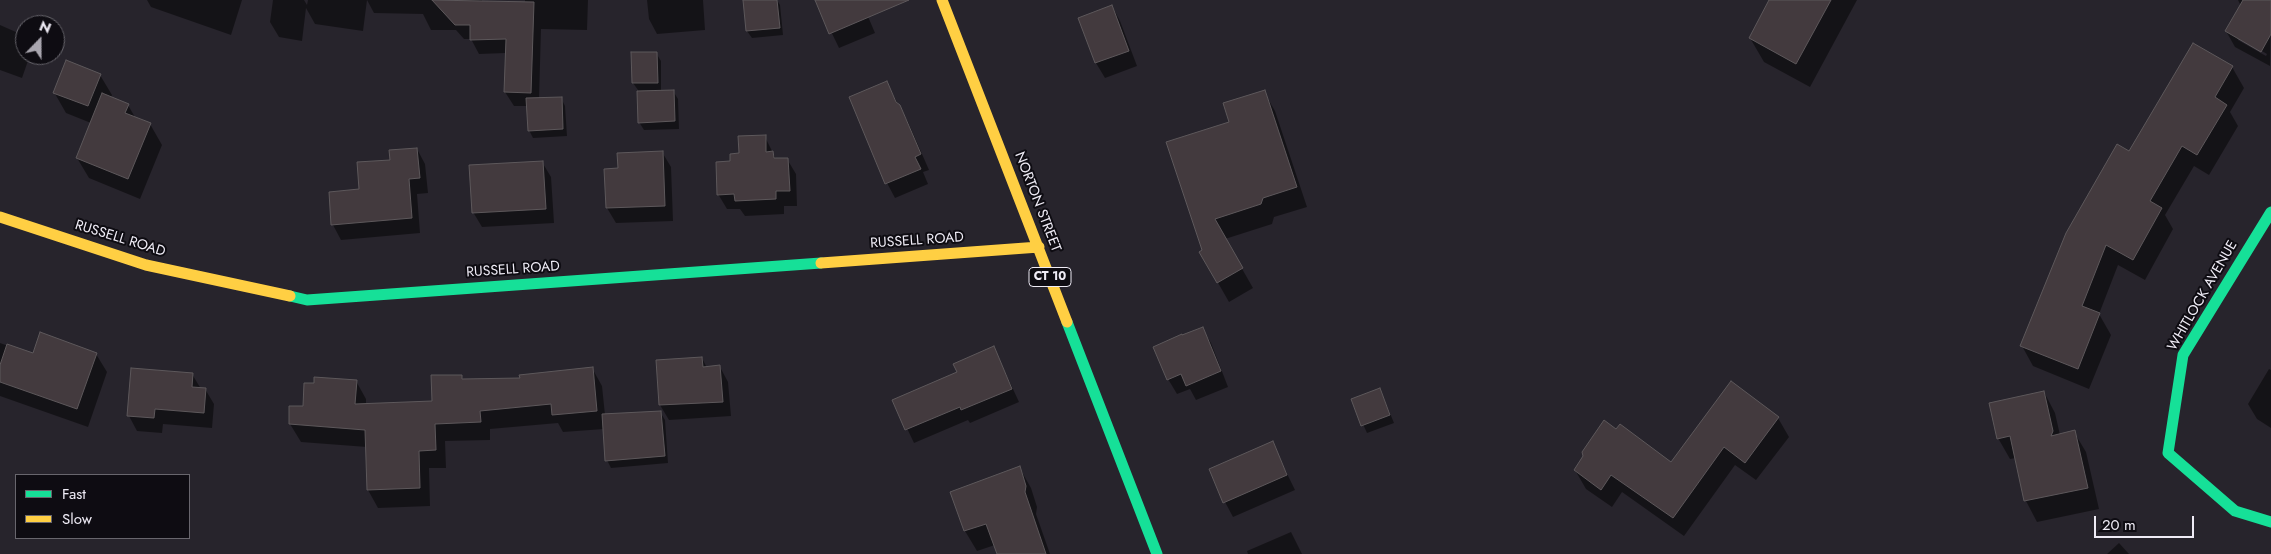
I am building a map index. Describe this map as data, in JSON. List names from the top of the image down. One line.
{"streets":{"main road":["NORTON STREET","RUSSELL ROAD","CT 10","WHITLOCK AVENUE"]},"crossings":[["NORTON STREET","RUSSELL ROAD"]],"legend":["Fast","Slow"],"scale_bar":"20 m","north":"top"}
